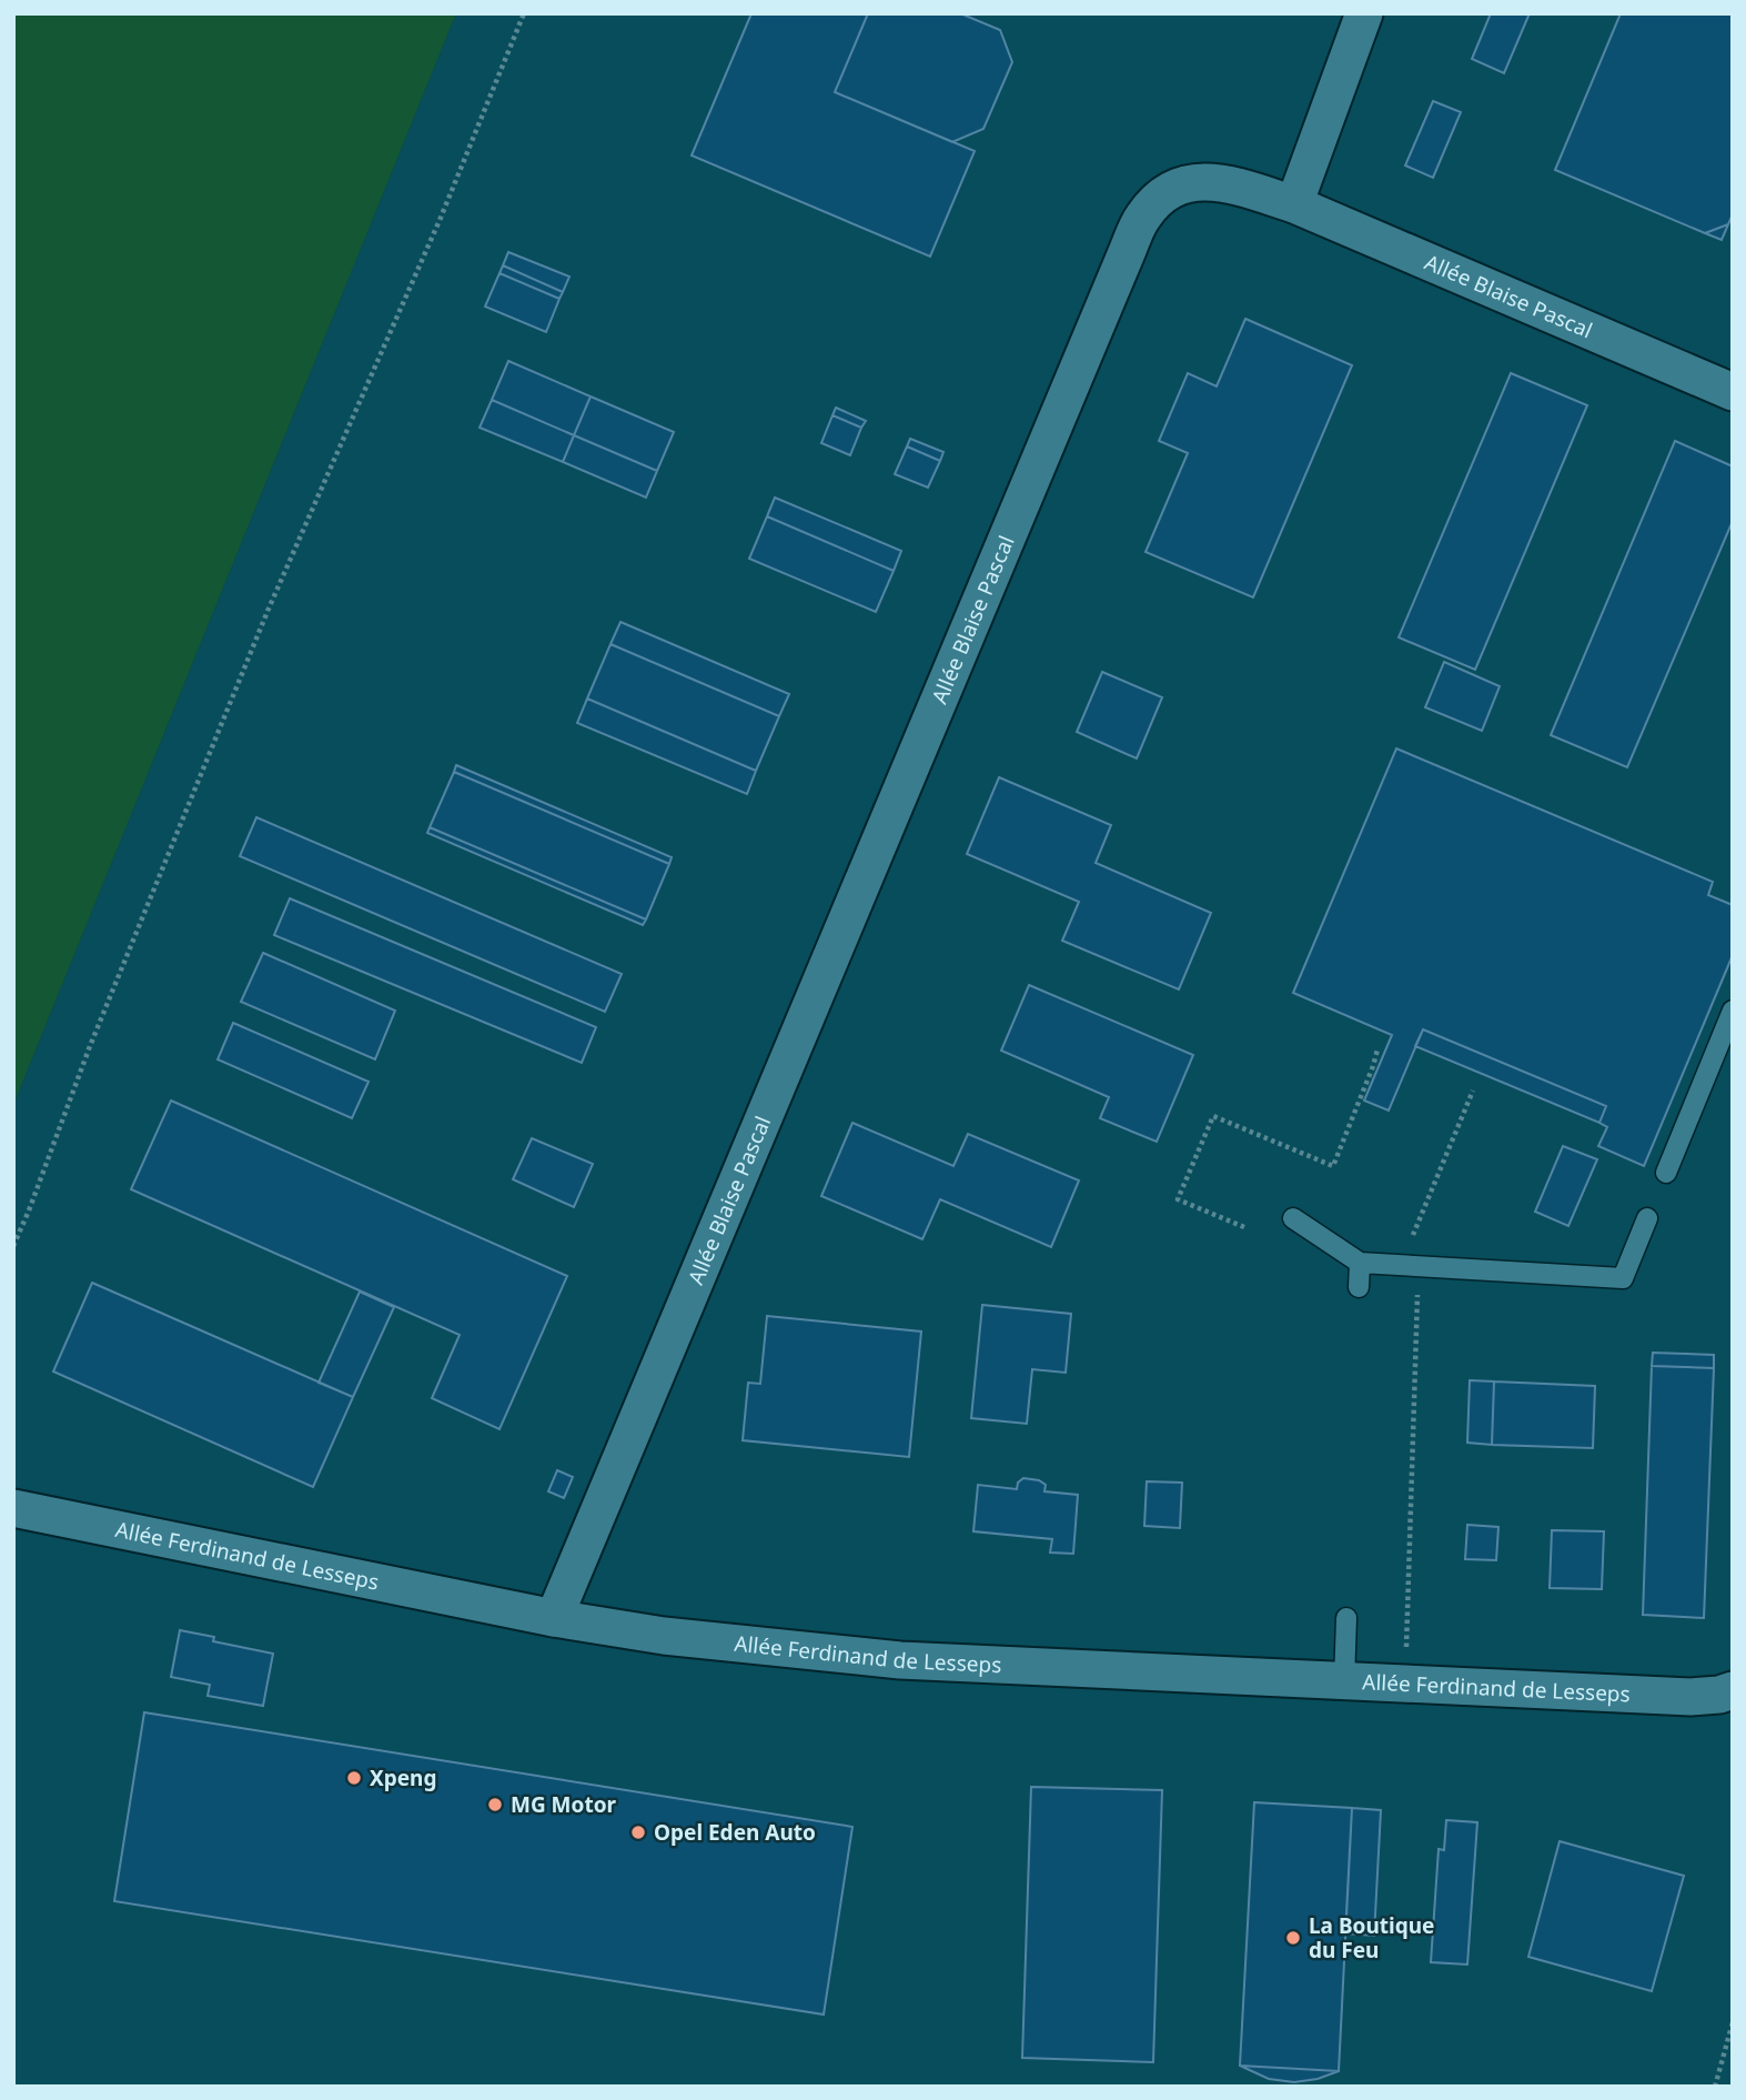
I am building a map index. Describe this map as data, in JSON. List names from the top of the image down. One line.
{"streets":{"street":["Allée Blaise Pascal","Allée Ferdinand de Lesseps"]},"crossings":[["Allée Blaise Pascal","Allée Ferdinand de Lesseps"]],"places":["Xpeng","MG Motor","Opel Eden Auto","La Boutique du Feu"]}
